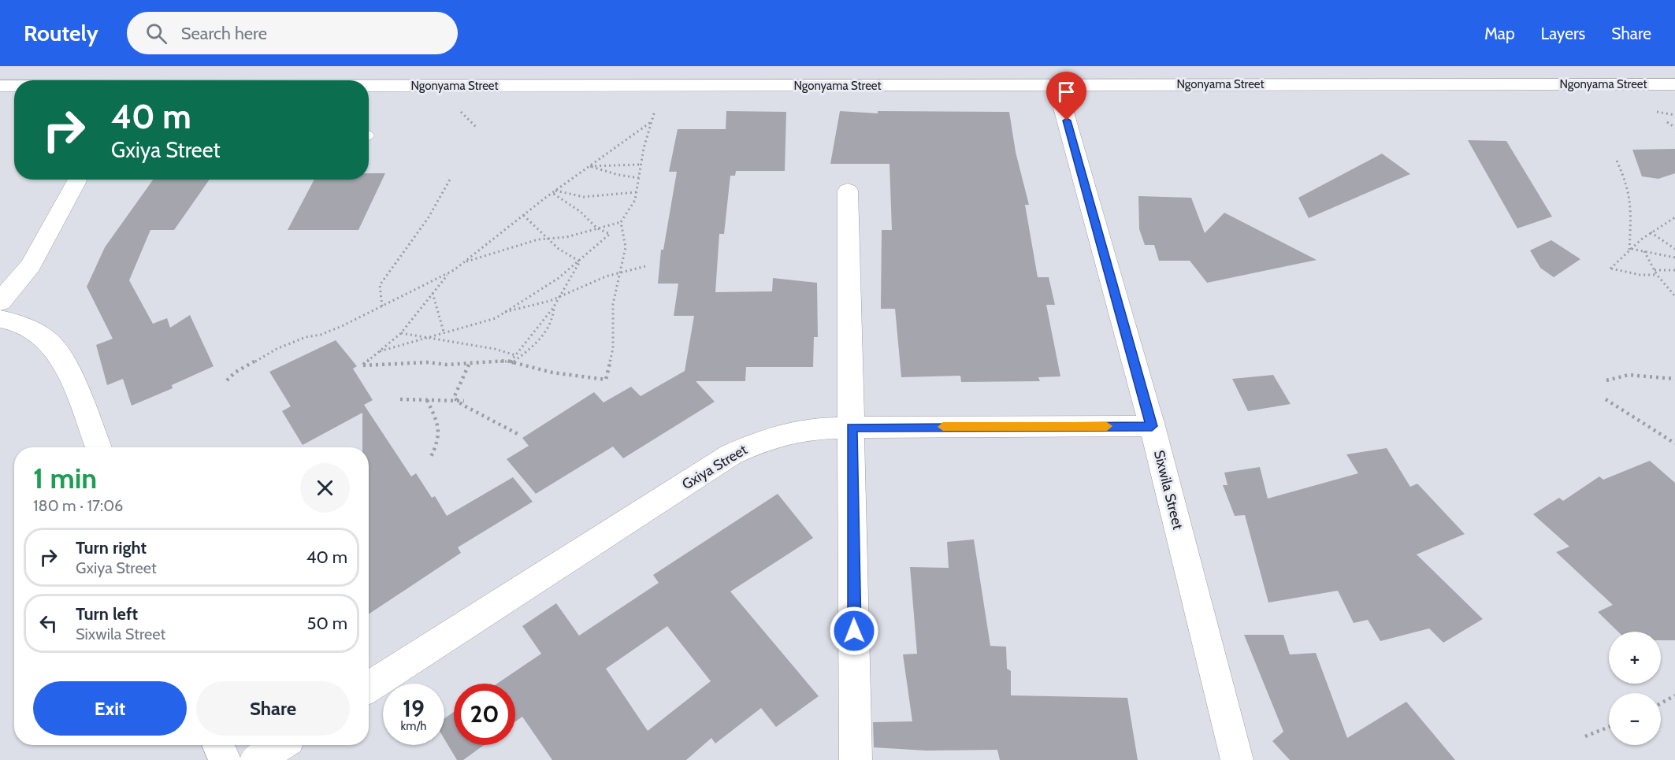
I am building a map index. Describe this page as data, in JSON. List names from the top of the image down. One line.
{"streets":{"street":["Ngonyama Street","Gxiya Street","Sixwila Street"]},"crossings":[["Ngonyama Street","Sixwila Street"],["Gxiya Street","Sixwila Street"]],"page":{"header":"Routely","search":"Search here","nav":["Map","Layers","Share"],"turn":["40 m","Gxiya Street"],"heading":["1 min","180 m · 17:06"],"list":[{"name":"Turn right","note":"Gxiya Street","value":"40 m"},{"name":"Turn left","note":"Sixwila Street","value":"50 m"}],"map_buttons":["+","−"],"buttons":["Exit","Share"],"speed":"19 km/h","limit":"20"}}
